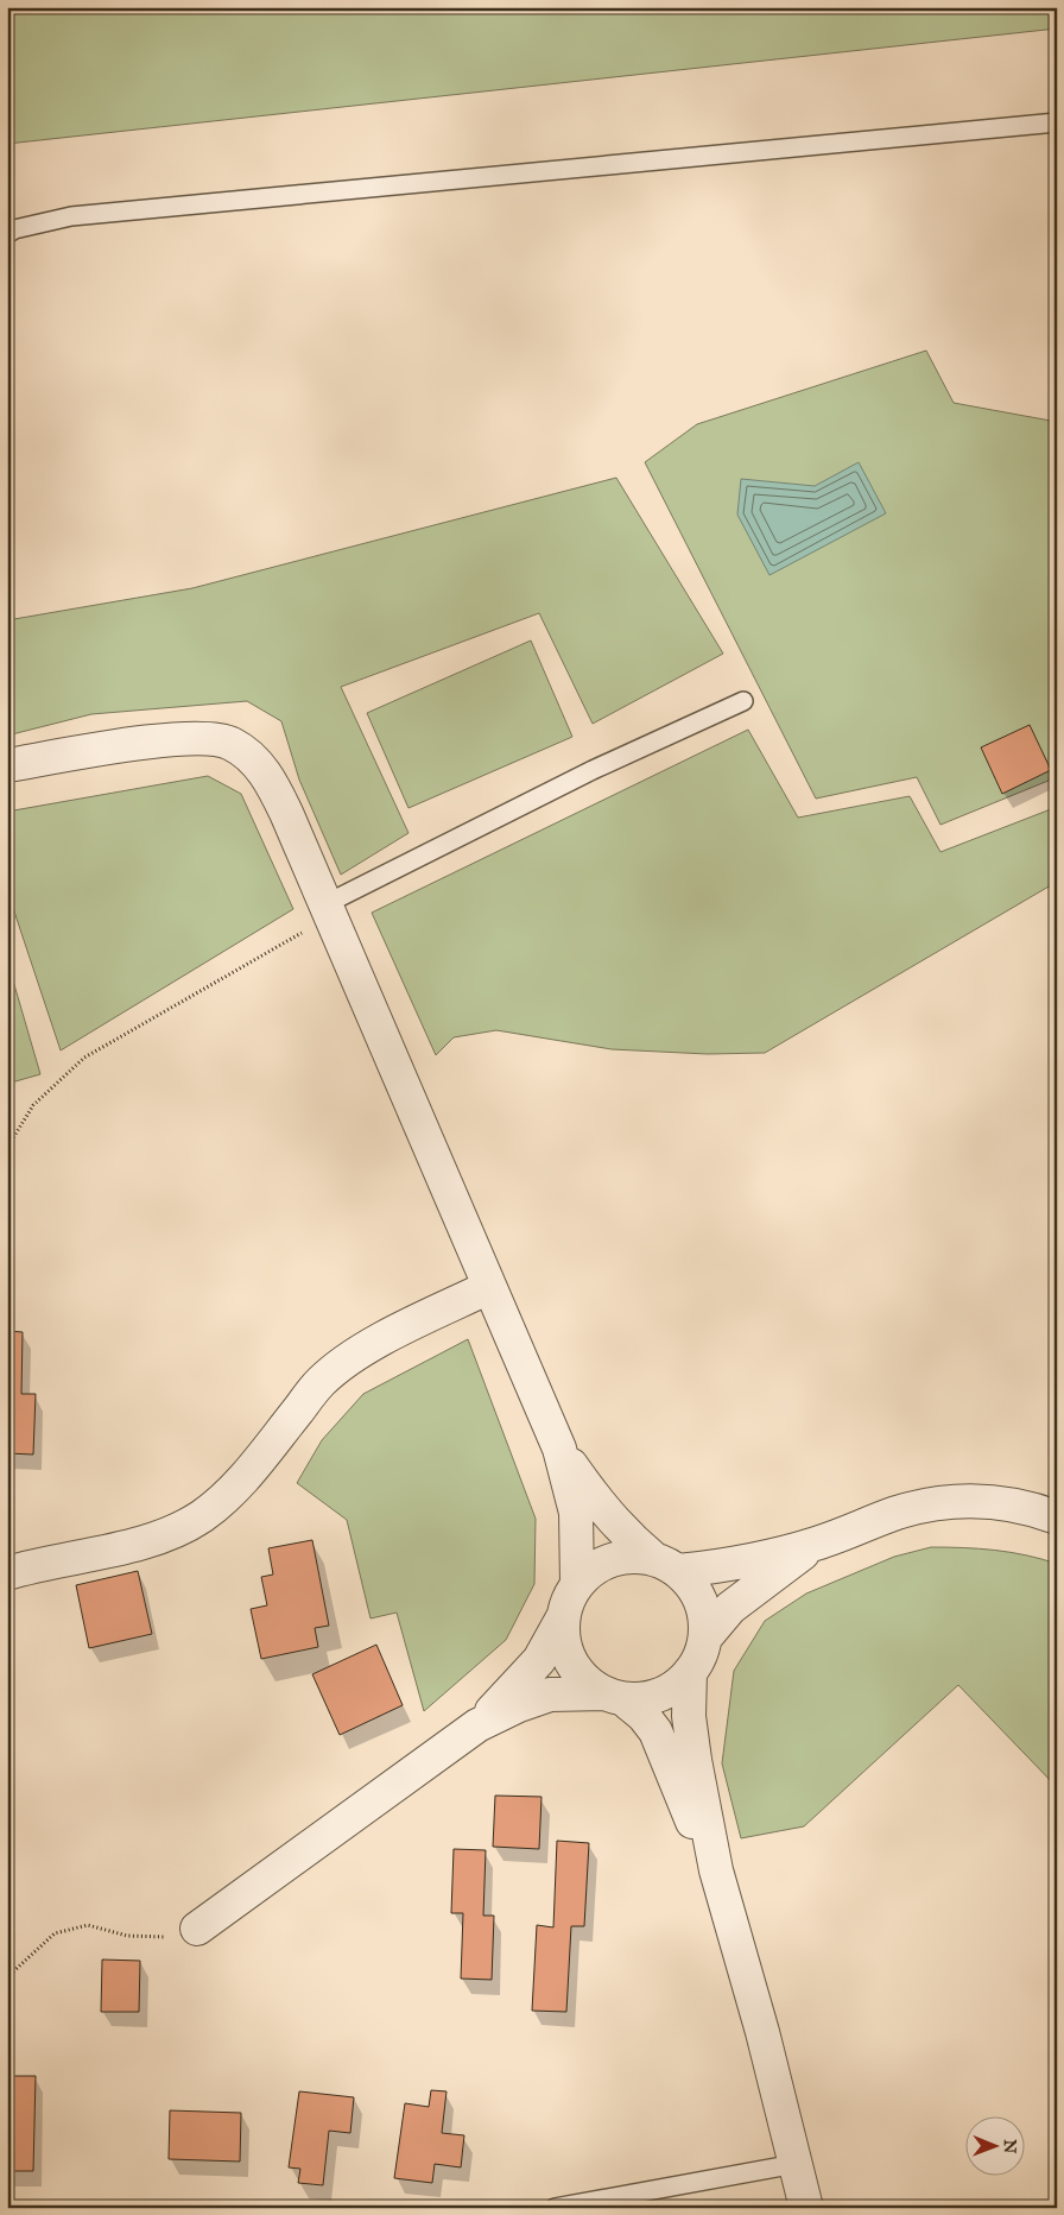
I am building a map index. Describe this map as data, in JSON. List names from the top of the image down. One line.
{"north":"right"}
